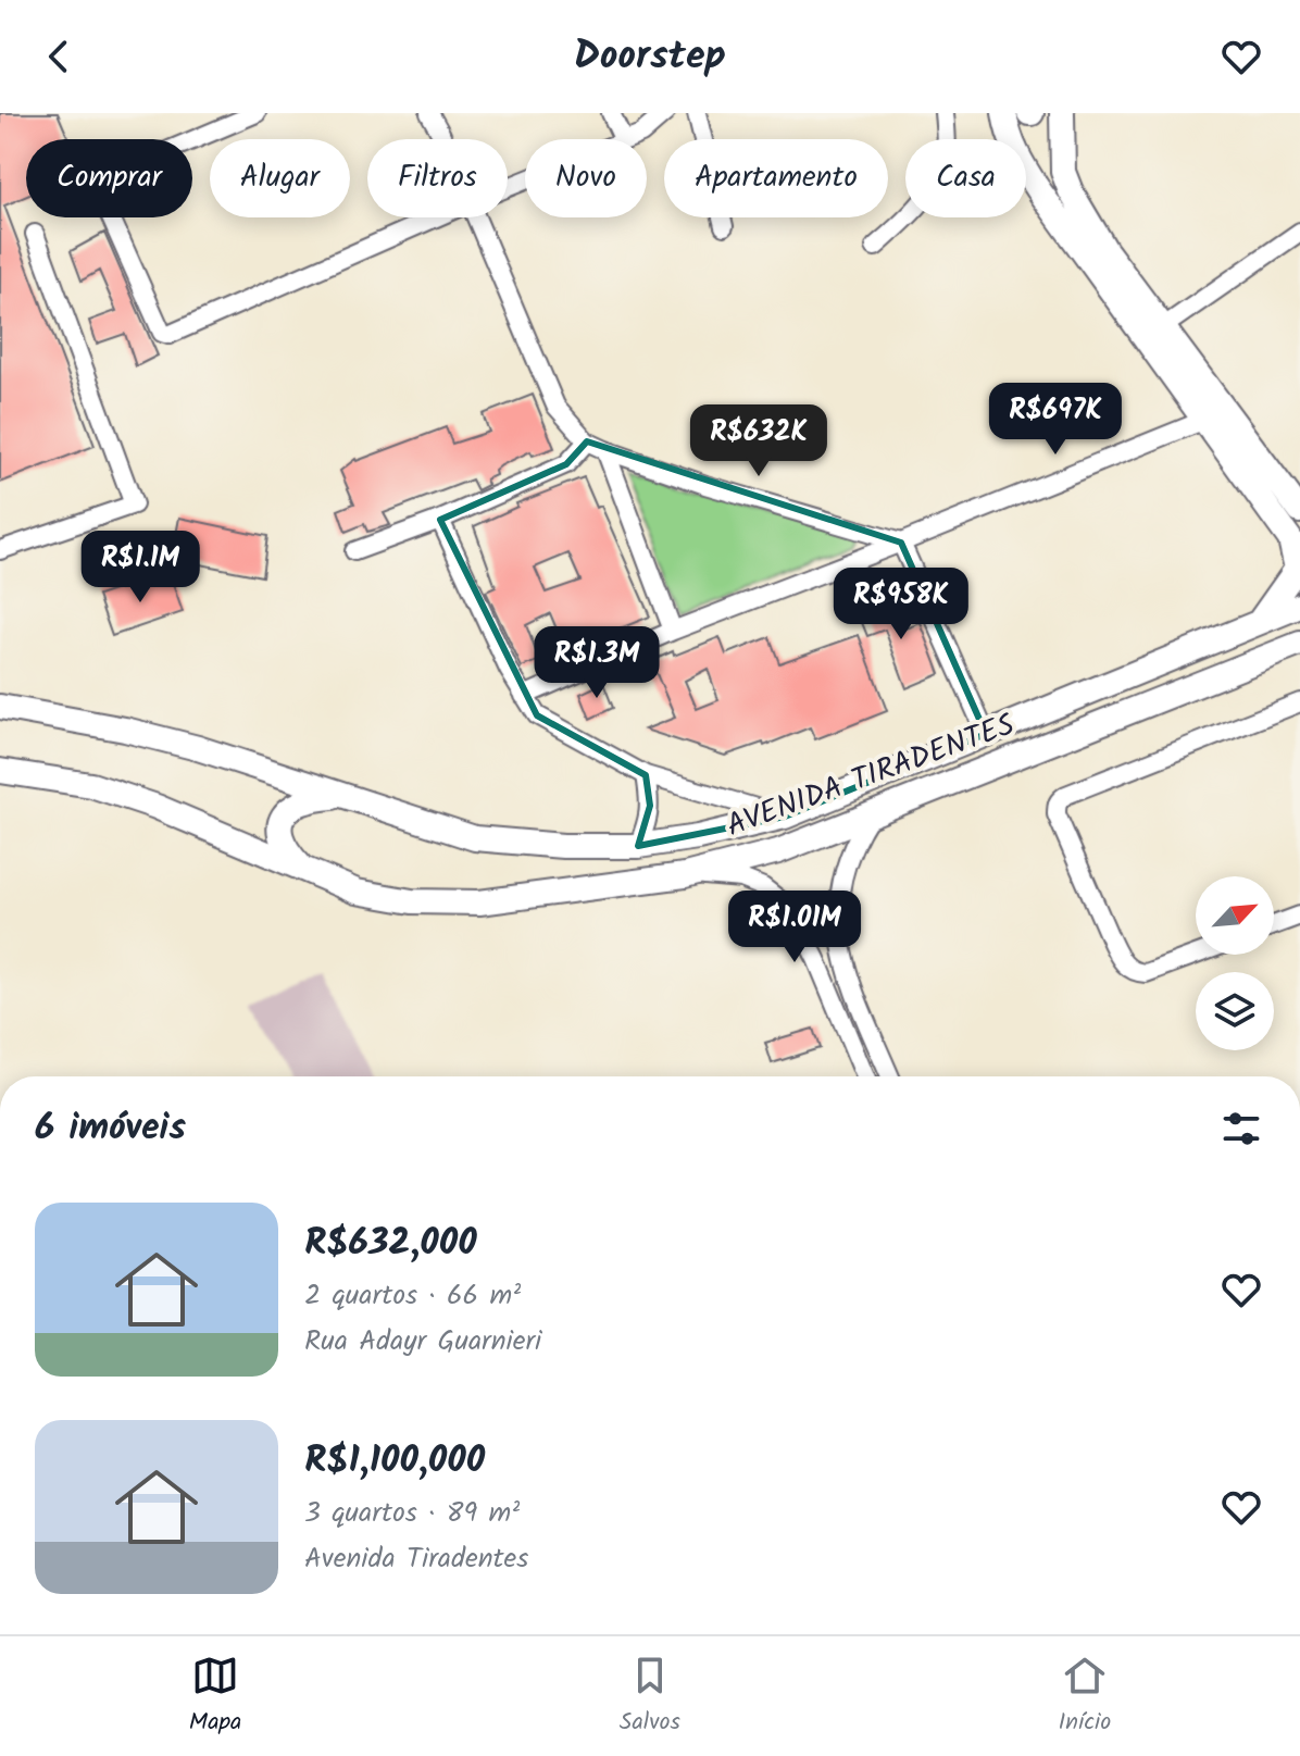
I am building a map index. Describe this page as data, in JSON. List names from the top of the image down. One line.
{"streets":{"main road":["AVENIDA TIRADENTES"]},"north":"top right","page":{"header":"Doorstep","chip":["Comprar","Alugar","Filtros","Novo","Apartamento","Casa"],"price":["R$697K","R$632K","R$1.1M","R$958K","R$1.3M","R$1.01M"],"heading":"6 imóveis","list":[{"name":"R$632,000","note":"2 quartos · 66 m² · Rua Adayr Guarnieri"},{"name":"R$1,100,000","note":"3 quartos · 89 m² · Avenida Tiradentes"}],"tabs":["Mapa","Salvos","Início"]}}
